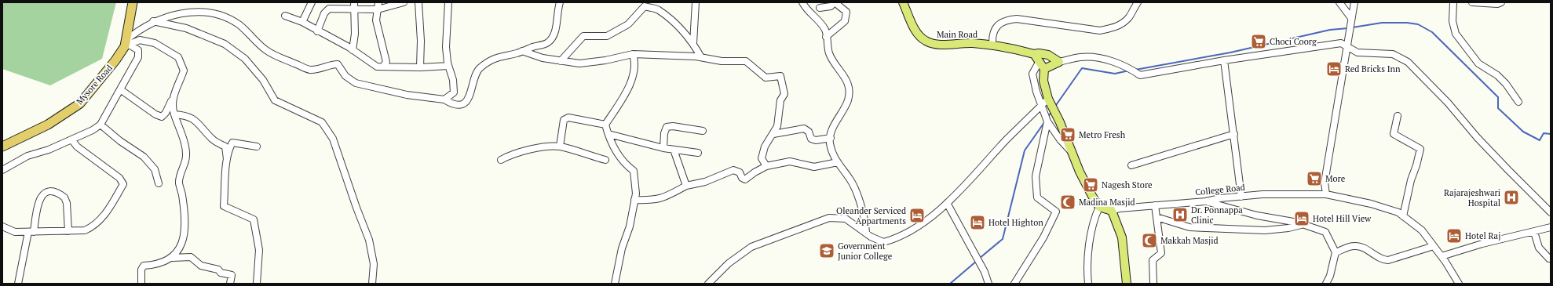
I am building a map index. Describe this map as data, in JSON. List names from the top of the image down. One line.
{"streets":{"highway":["Mysore Road"],"main road":["Main Road","College Road"]},"places":{"supermarket":["Choci Coorg","Metro Fresh","More","Nagesh Store"],"hotel":["Red Bricks Inn","Oleander Serviced Appartments","Hotel Hill View","Hotel Highton","Hotel Raj"],"hospital":["Rajarajeshwari Hospital","Dr. Ponnappa Clinic"],"mosque":["Madina Masjid","Makkah Masjid"],"school or university":["Government Junior College"]}}
